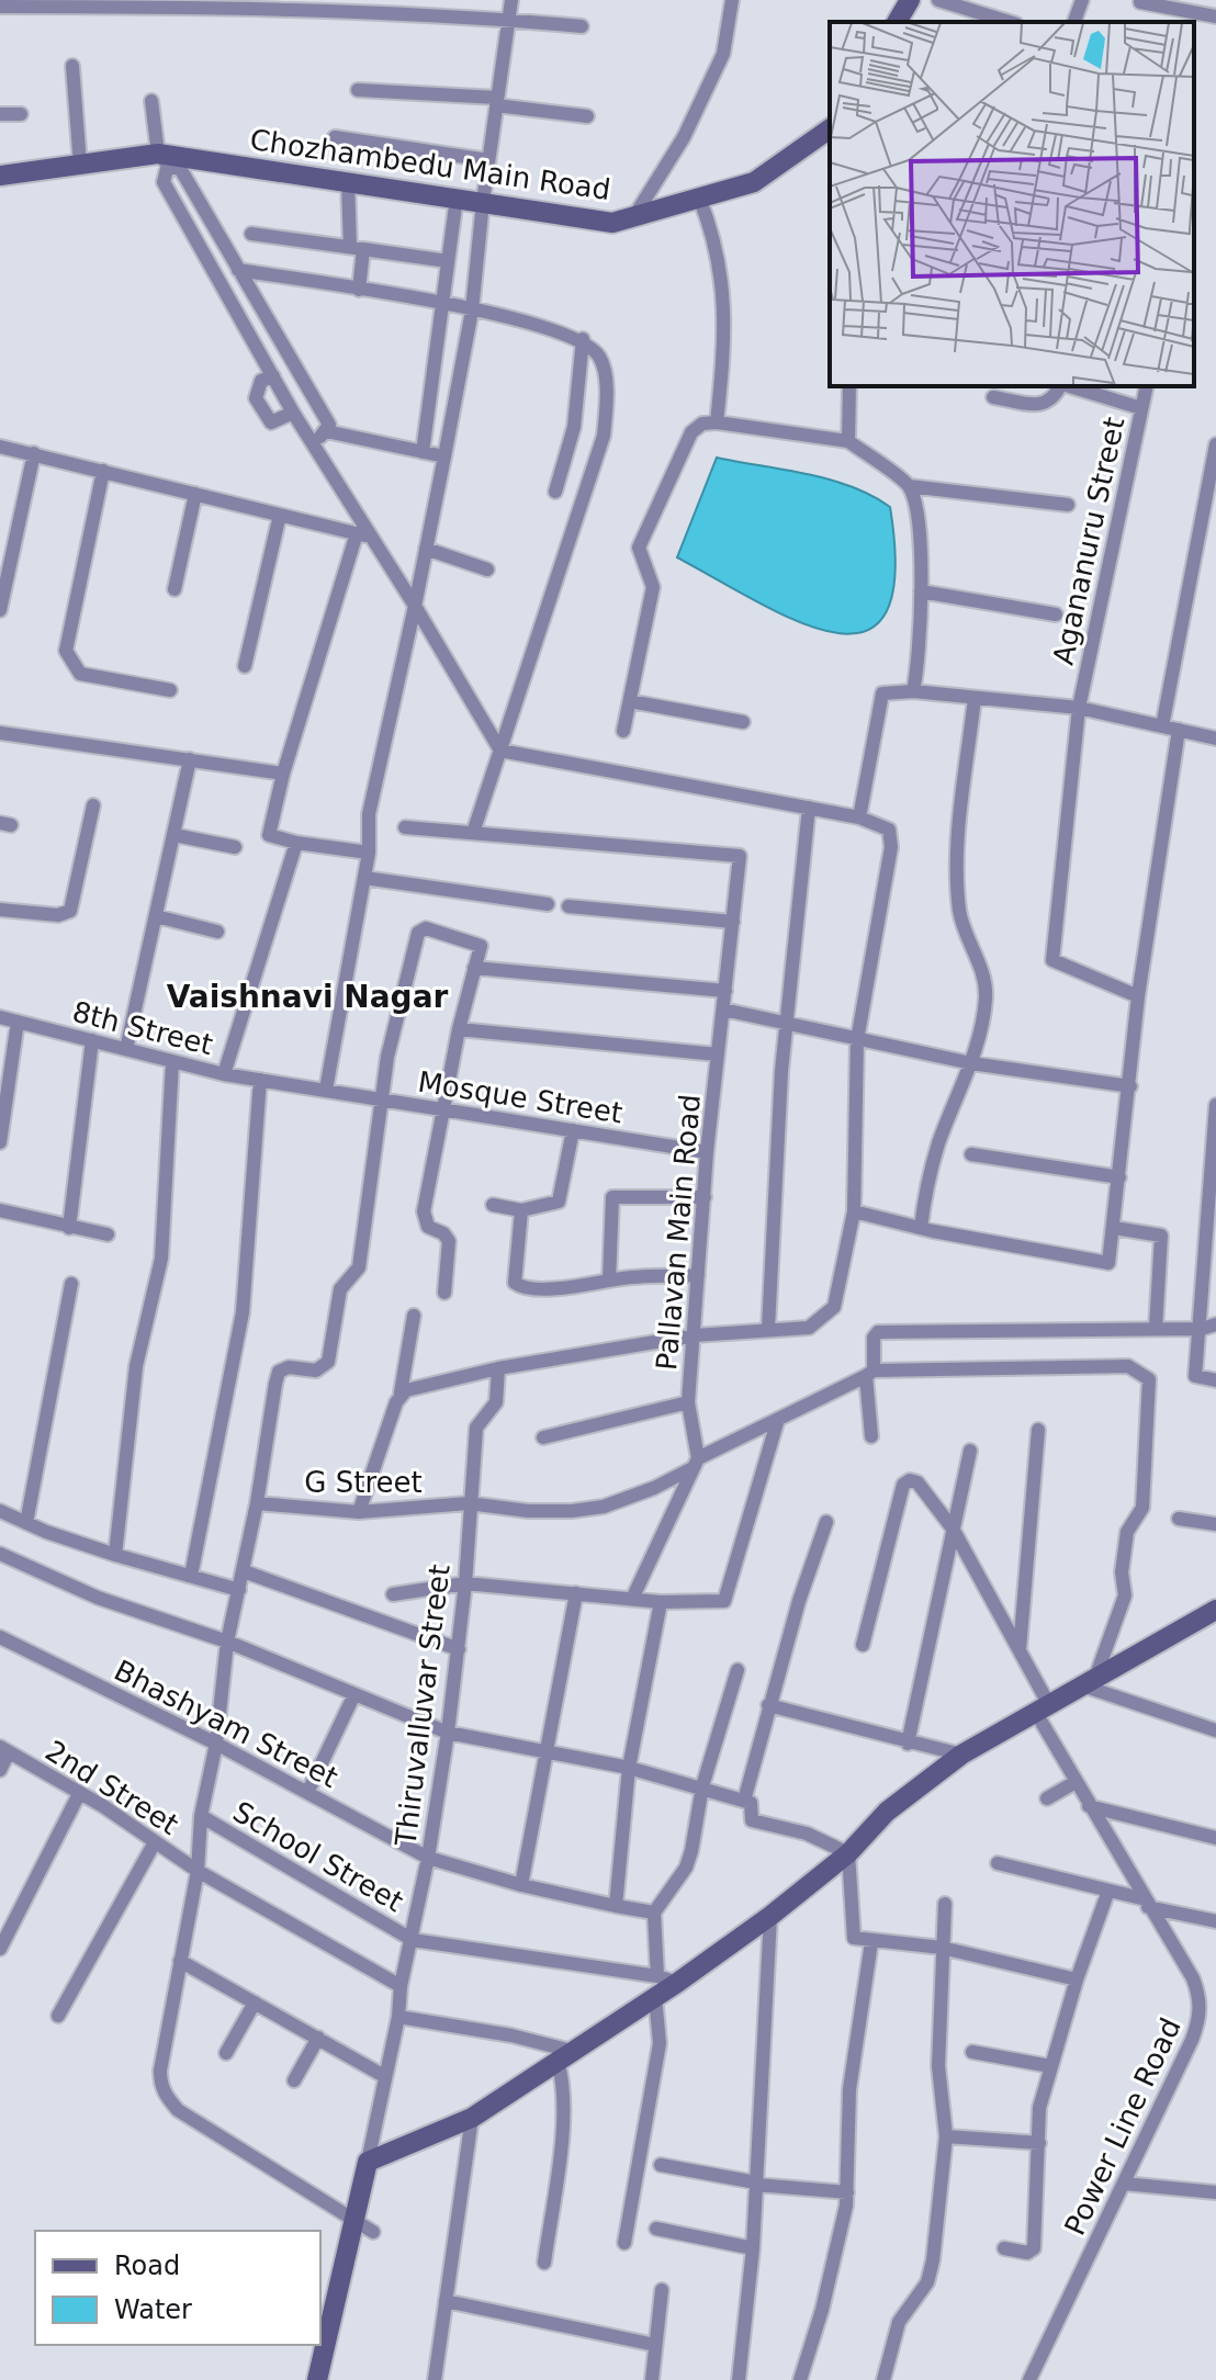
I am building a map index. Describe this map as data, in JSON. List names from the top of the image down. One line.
{"streets":{"street":["Chozhambedu Main Road","Agananuru Street","8th Street","Mosque Street","Pallavan Main Road","G Street","Thiruvalluvar Street","Bhashyam Street","2nd Street","School Street","Power Line Road"]},"crossings":[["8th Street","Mosque Street"],["Mosque Street","Pallavan Main Road"],["Pallavan Main Road","G Street"],["G Street","Thiruvalluvar Street"],["Thiruvalluvar Street","Bhashyam Street"],["Thiruvalluvar Street","2nd Street"],["Thiruvalluvar Street","School Street"]],"districts":["Vaishnavi Nagar"],"legend":["Road","Water"]}
